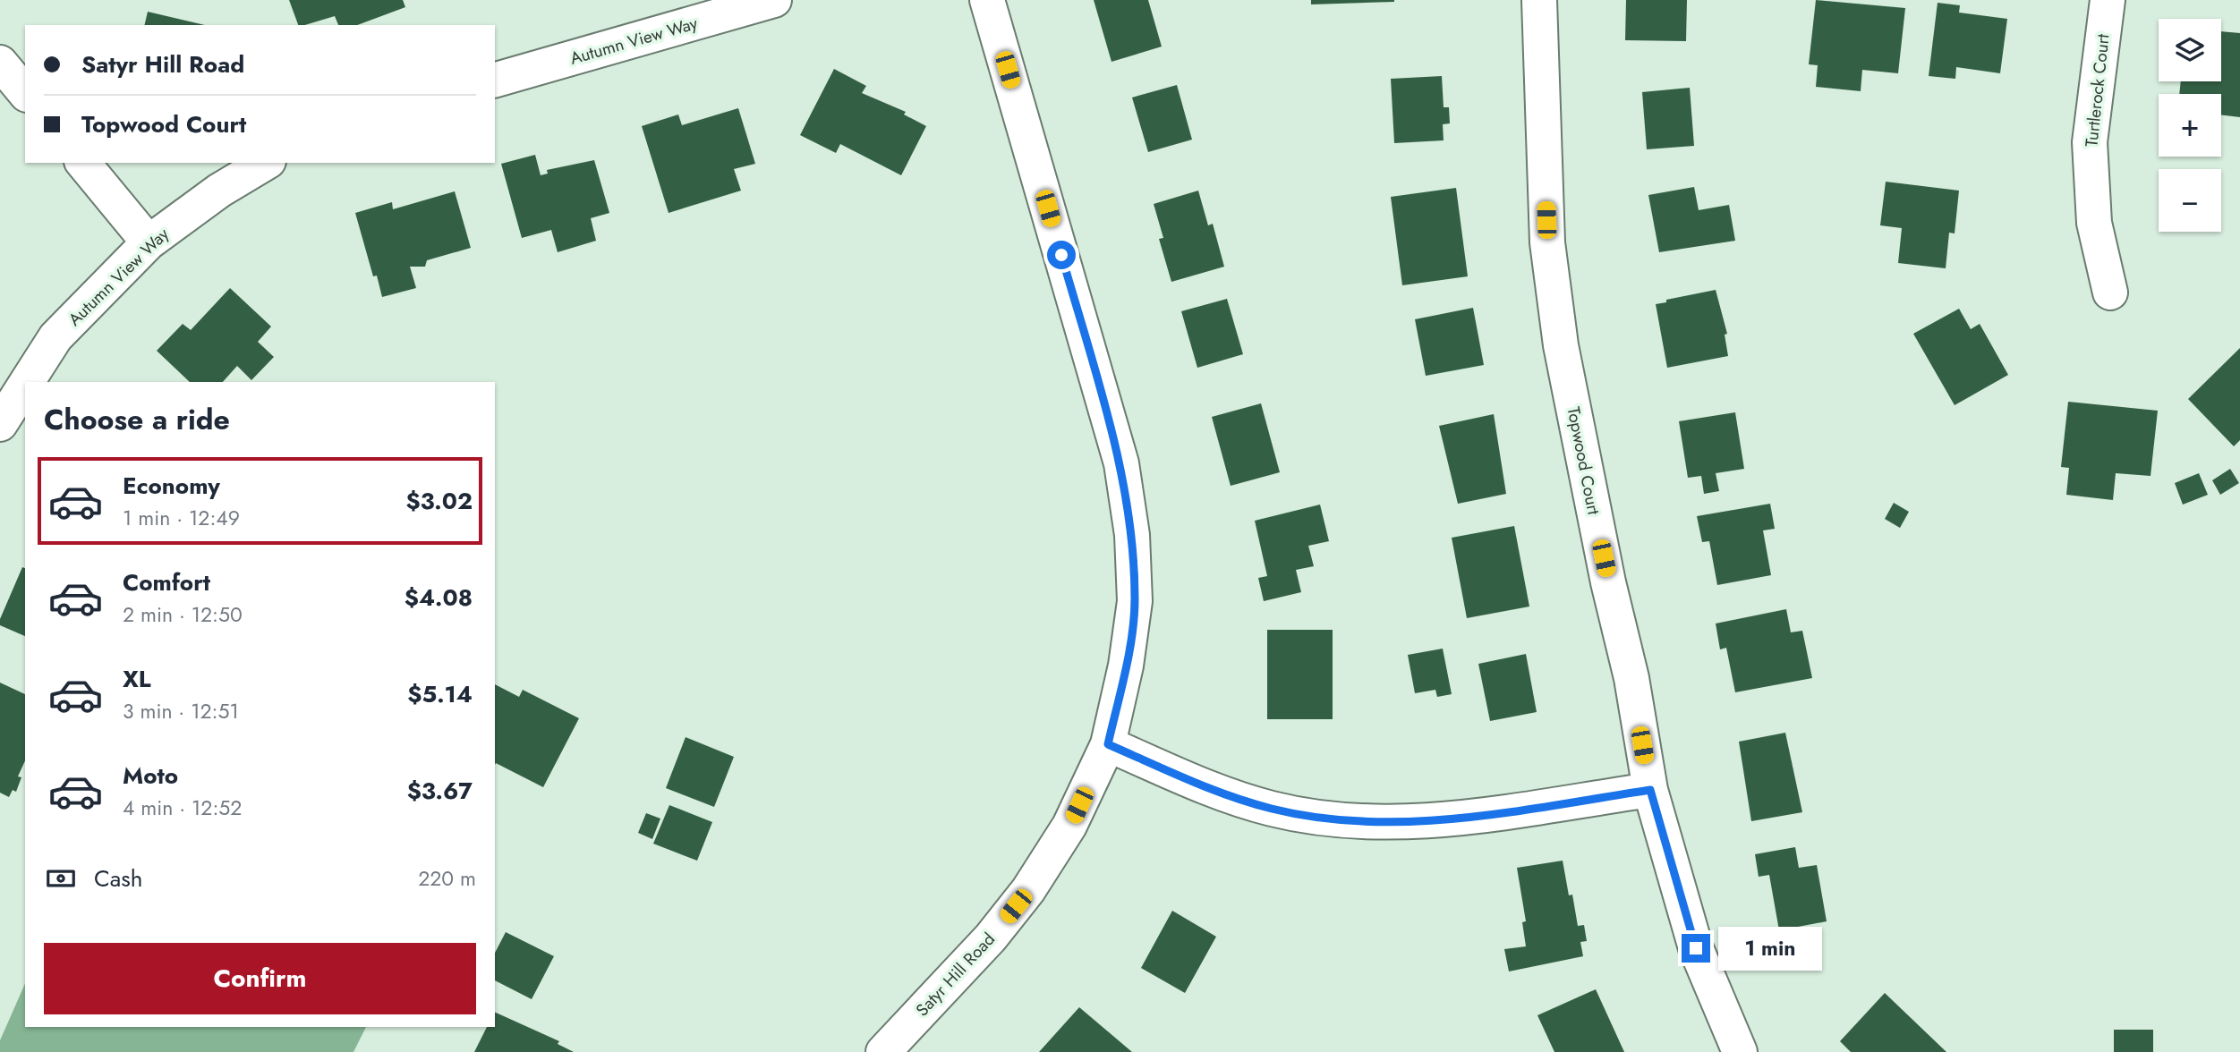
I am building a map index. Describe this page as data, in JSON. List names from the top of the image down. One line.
{"streets":{"street":["Autumn View Way","Turtlerock Court","Topwood Court","Satyr Hill Road"]},"page":{"map_buttons":["+","−"],"banner":["Satyr Hill Road","Topwood Court"],"heading":"Choose a ride","list":[{"name":"Economy","note":"1 min · 12:49","value":"$3.02"},{"name":"Comfort","note":"2 min · 12:50","value":"$4.08"},{"name":"XL","note":"3 min · 12:51","value":"$5.14"},{"name":"Moto","note":"4 min · 12:52","value":"$3.67"}],"pay":["Cash","220 m"],"bubble":"1 min","buttons":"Confirm"}}
